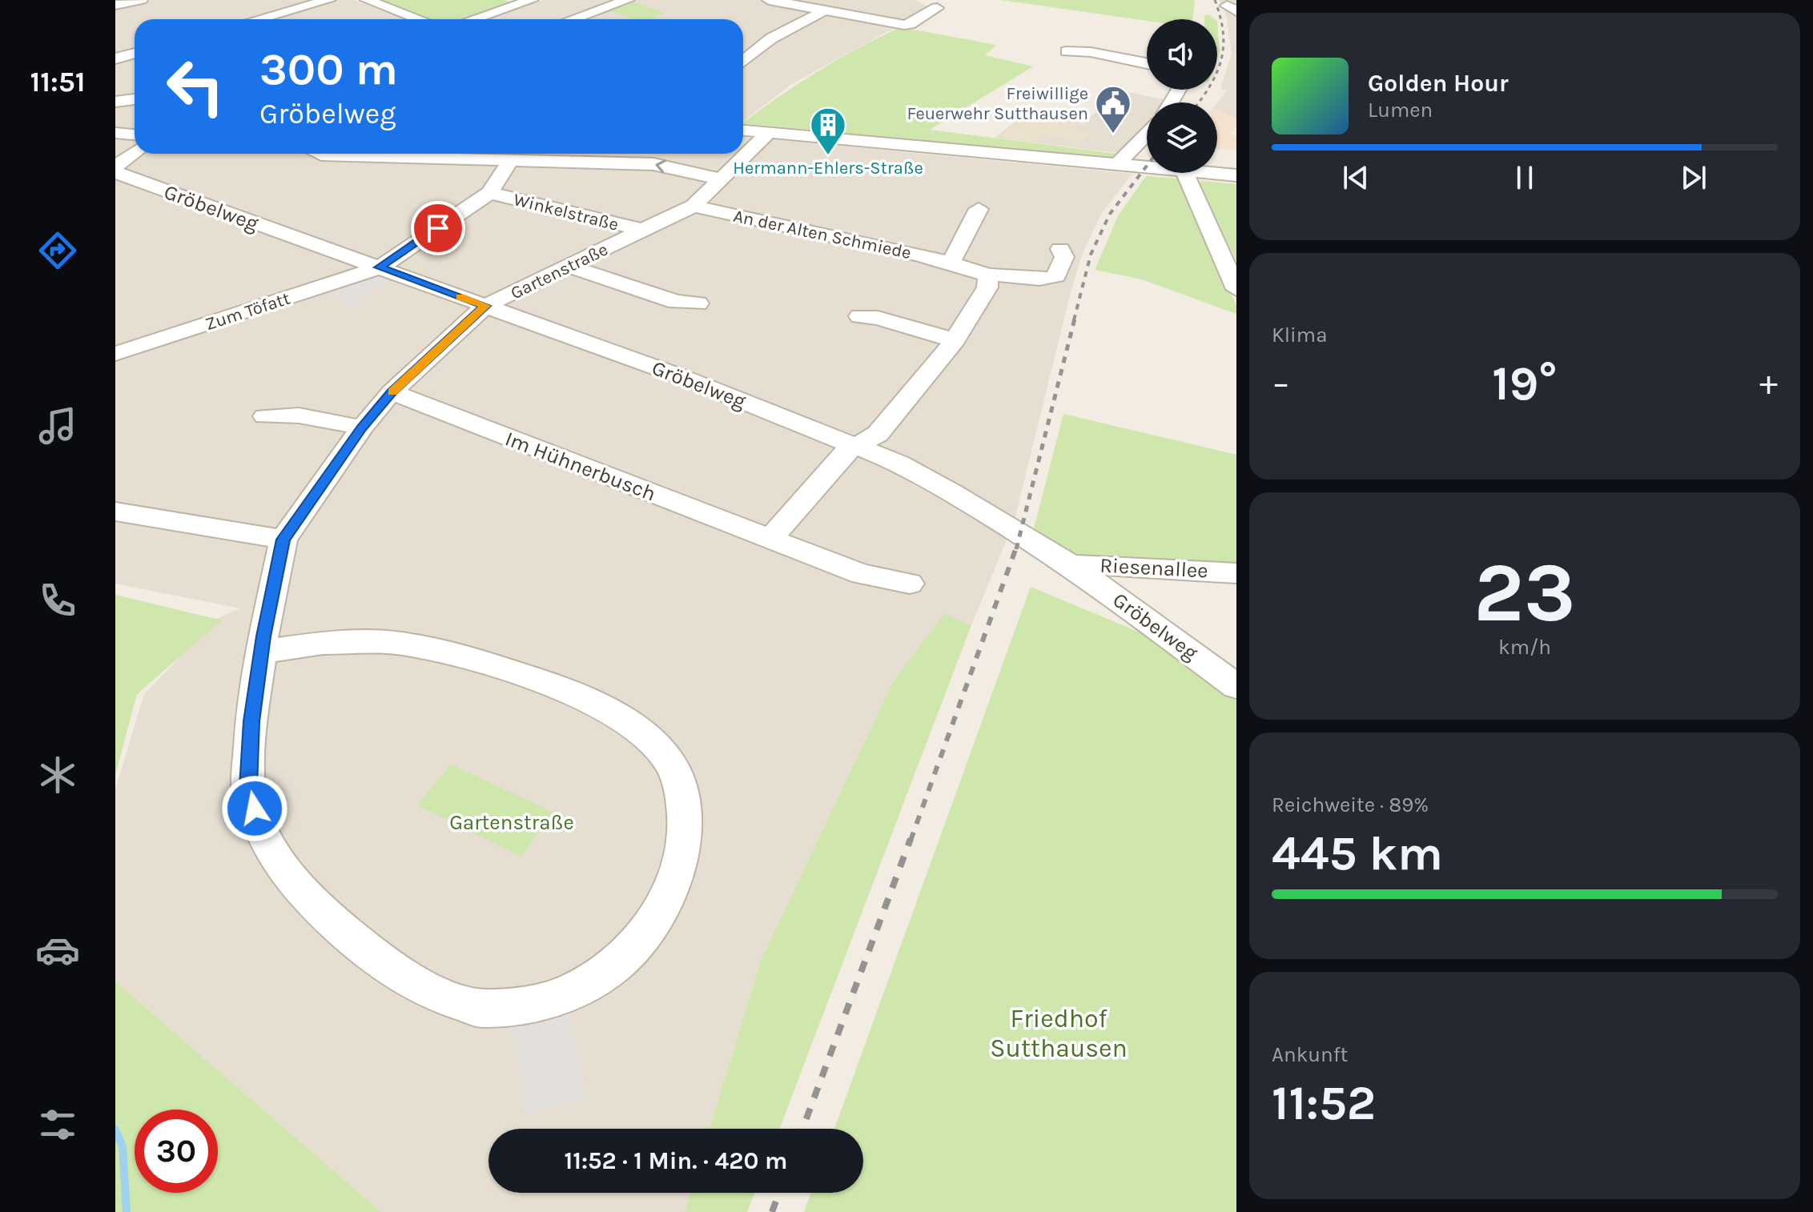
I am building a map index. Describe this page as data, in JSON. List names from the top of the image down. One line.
{"streets":{"street":["Gröbelweg","Winkelstraße","An der Alten Schmiede","Gartenstraße","Zum Töfatt","Im Hühnerbusch","Riesenallee"]},"crossings":[["Gröbelweg","Gartenstraße"],["Gröbelweg","Zum Töfatt"],["Gröbelweg","Riesenallee"],["Winkelstraße","Gartenstraße"],["Winkelstraße","Zum Töfatt"],["An der Alten Schmiede","Gartenstraße"],["Gartenstraße","Im Hühnerbusch"]],"parks":["Gartenstraße","Friedhof Sutthausen"],"places":{"public building":["Freiwillige Feuerwehr Sutthausen"],"building":["Hermann-Ehlers-Straße"]},"page":{"tabs":"11:51","turn":["300 m","Gröbelweg"],"song":["Golden Hour","Lumen"],"tile":["Klima",["23","km/h"],["Reichweite · 89%","445 km"],["Ankunft","11:52"]],"heat":["−","19°","+"],"limit":"30","trip":"11:52 · 1 Min. · 420 m"}}
